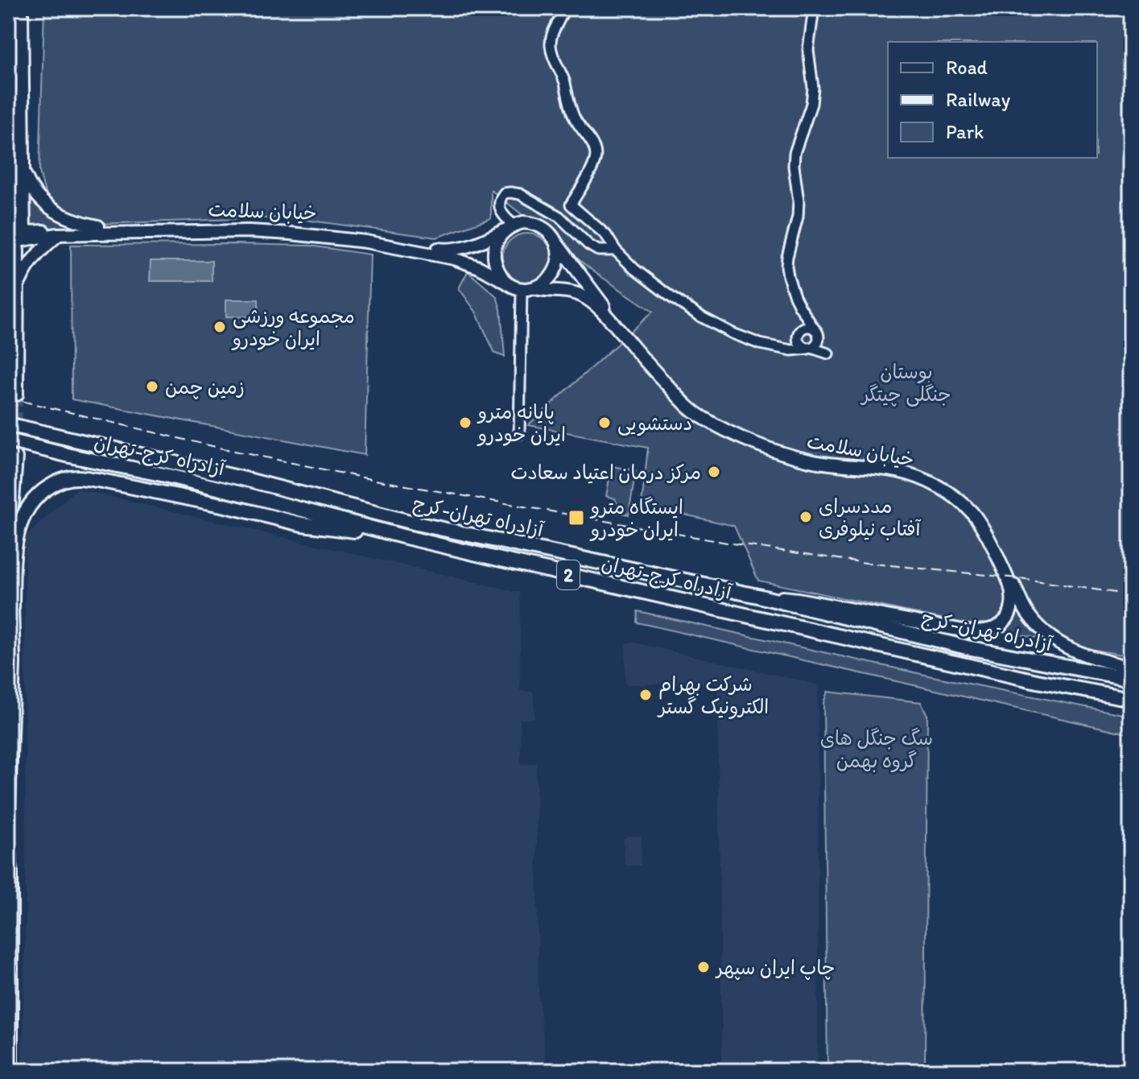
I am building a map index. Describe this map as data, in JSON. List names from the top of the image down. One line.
{"streets":{"highway":["آزادراه کرج-تهران","آزادراه تهران-کرج","2"],"main road":["خیابان سلامت"]},"crossings":[["خیابان سلامت","آزادراه تهران-کرج"]],"parks":["بوستان جنگلی چیتگر","سگ جنگل های گروه بهمن"],"places":{"other":["مجموعه ورزشی ایران خودرو","زمین چمن","پایانه مترو ایران خودرو","دستشویی","مرکز درمان اعتیاد سعادت","مددسرای آفتاب نیلوفری","شرکت بهرام الکترونیک گستر","چاپ ایران سپهر"],"transit":["ایستگاه مترو ایران خودرو"]},"legend":["Road","Railway","Park"]}
